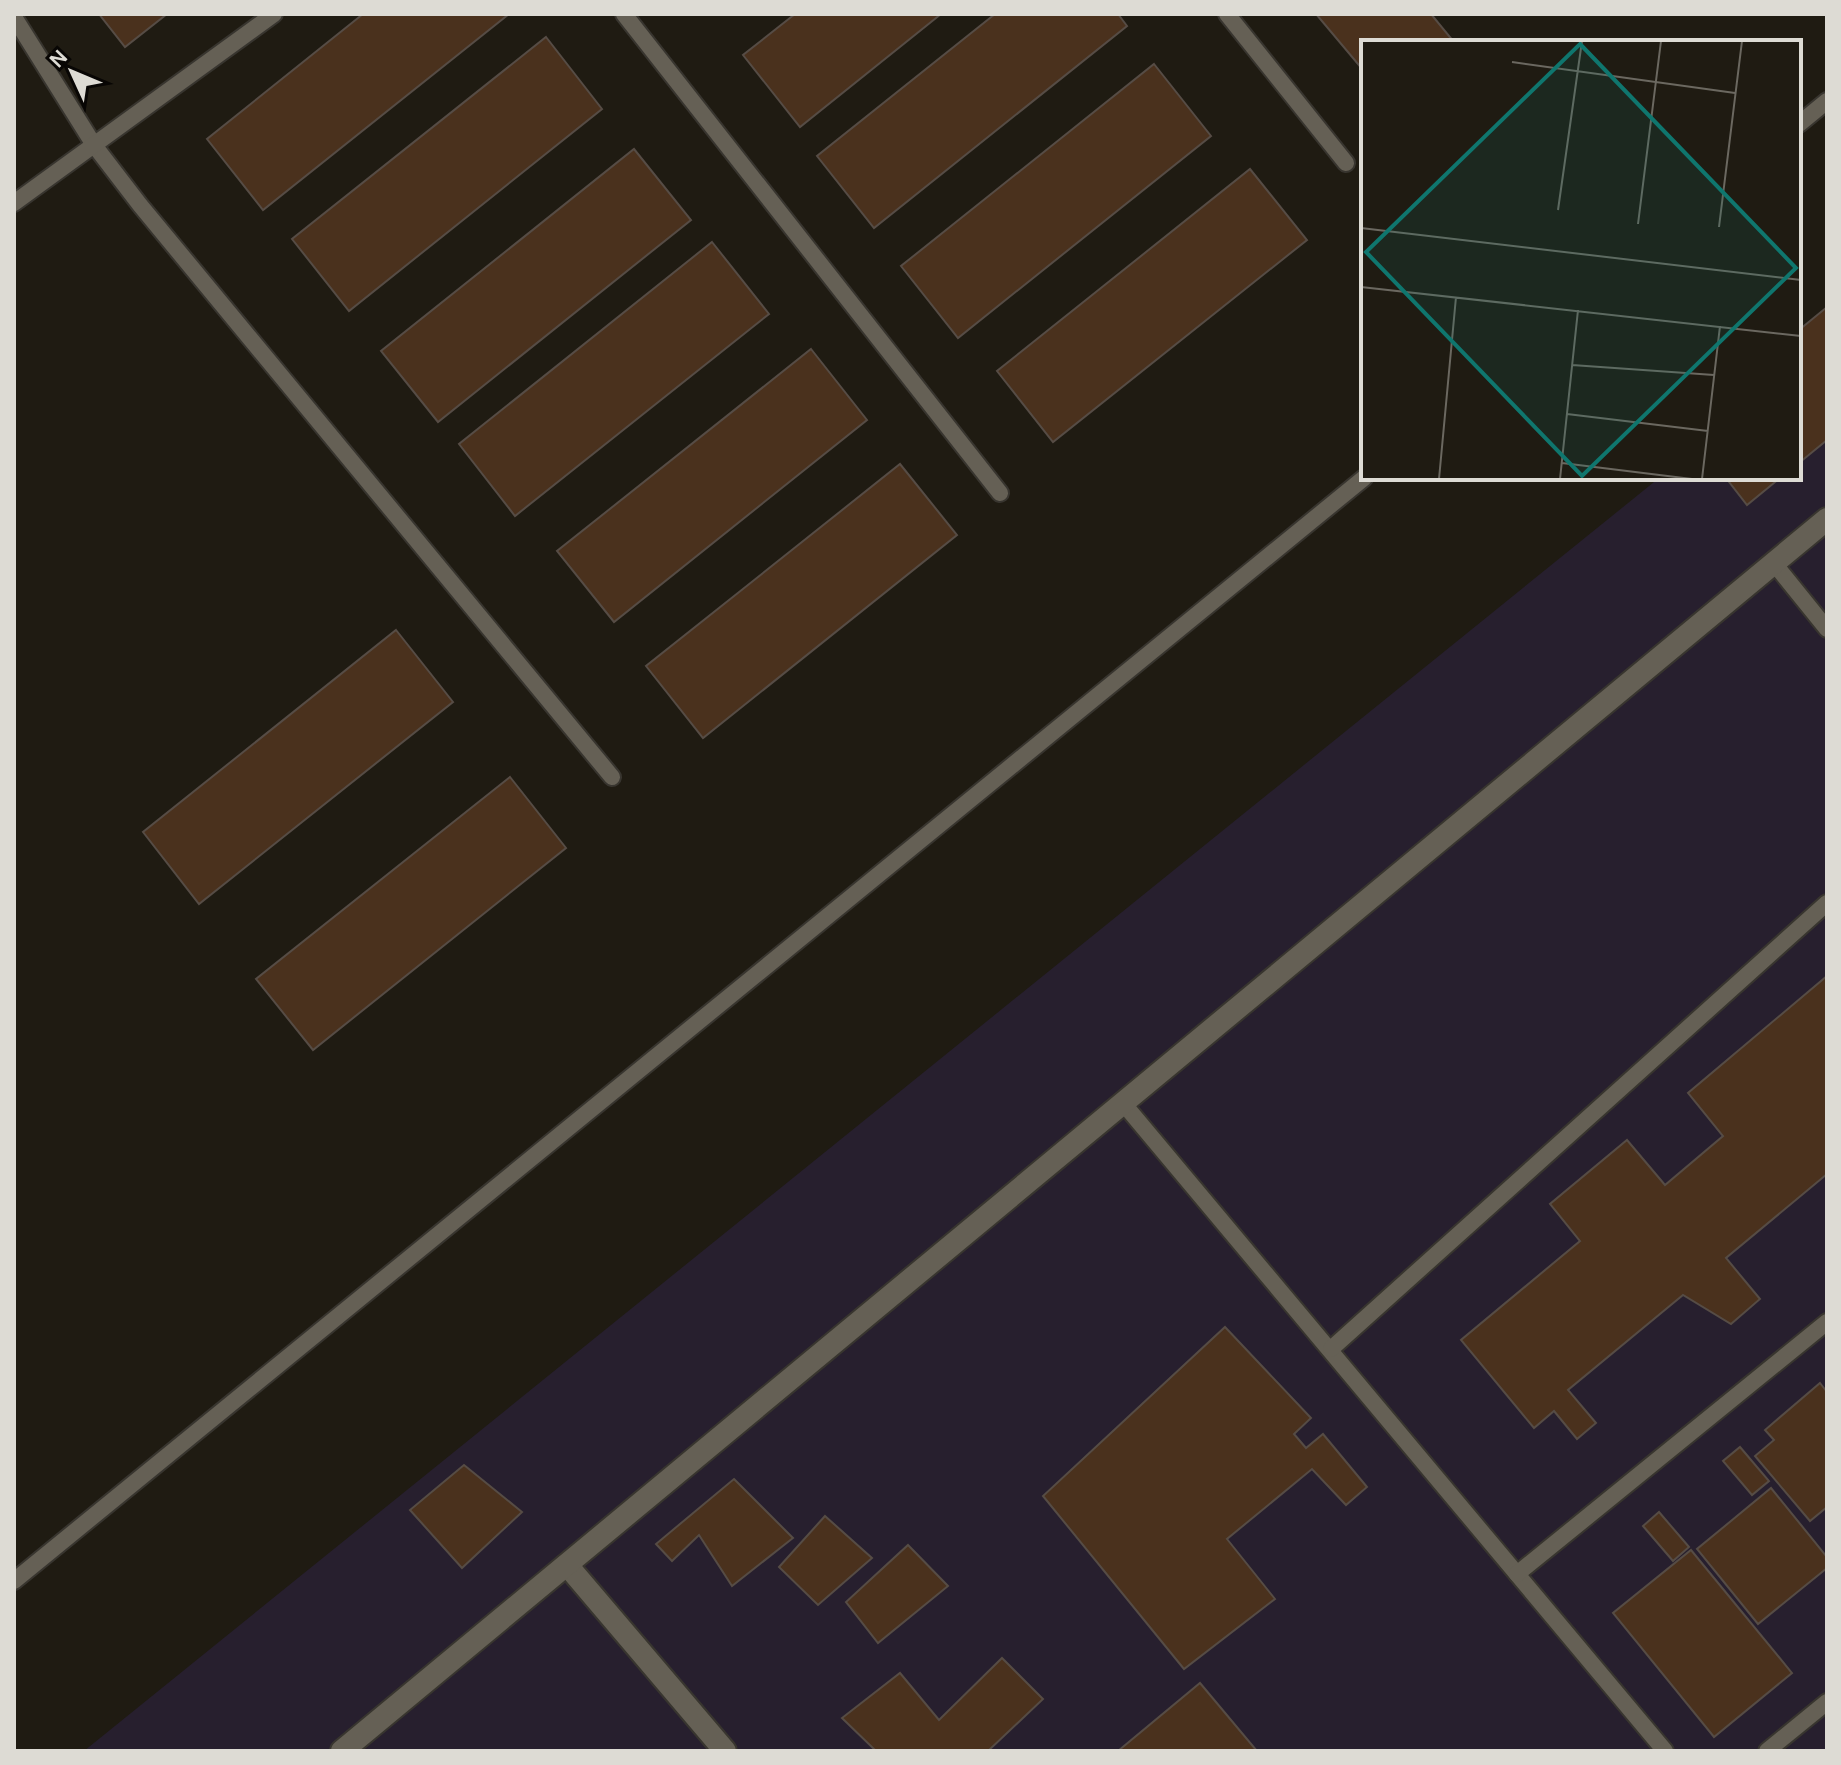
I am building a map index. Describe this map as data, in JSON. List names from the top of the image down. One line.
{"north":"top left"}
